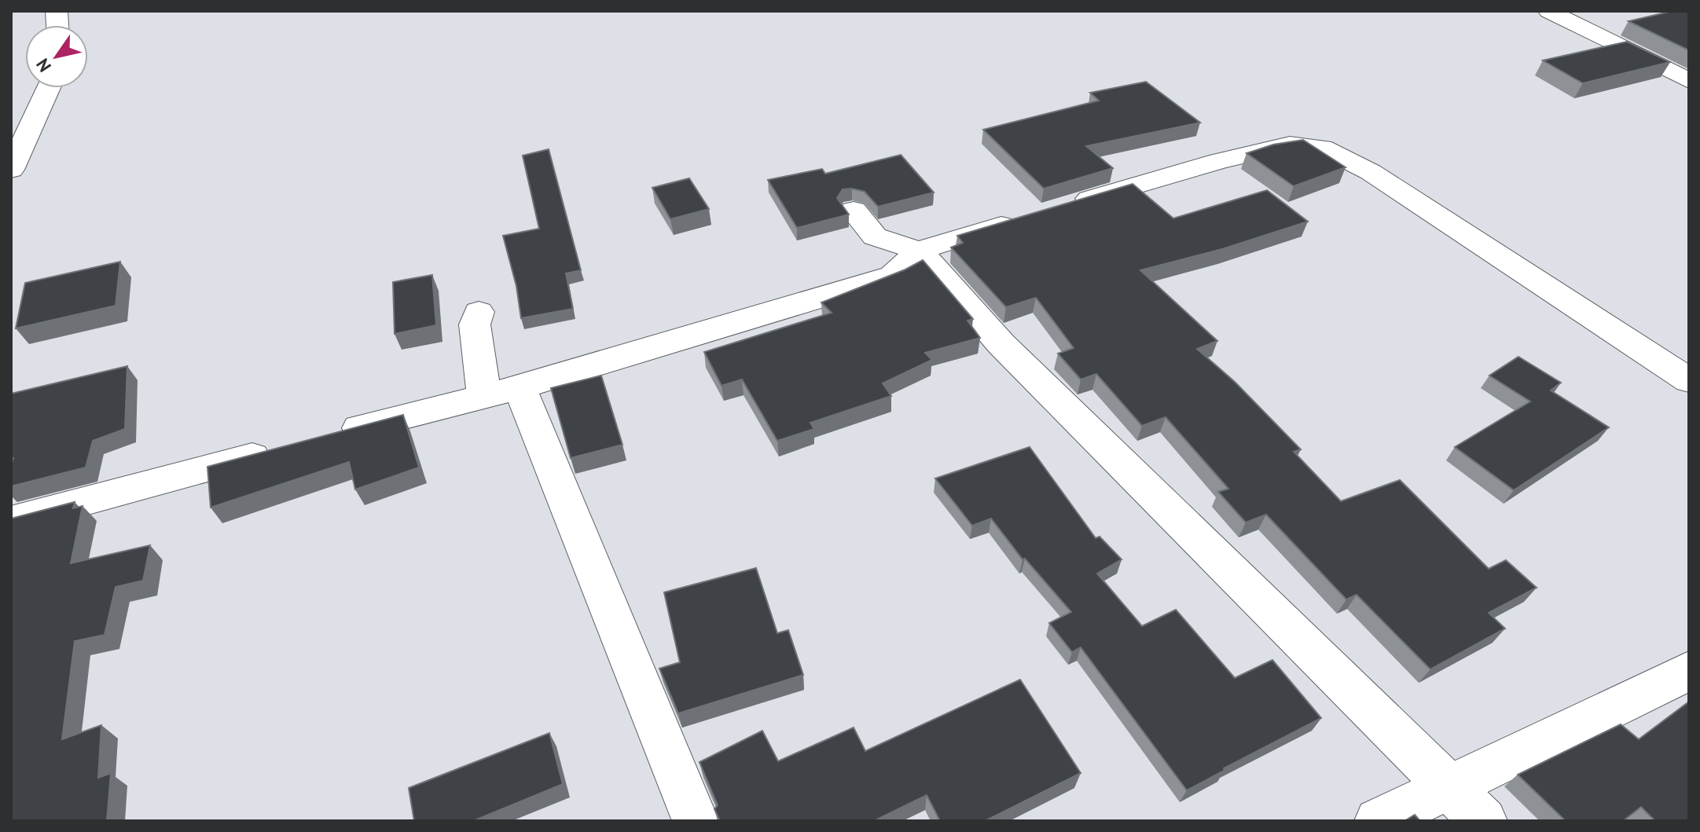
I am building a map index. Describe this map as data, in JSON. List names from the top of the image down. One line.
{"north":"bottom left"}
